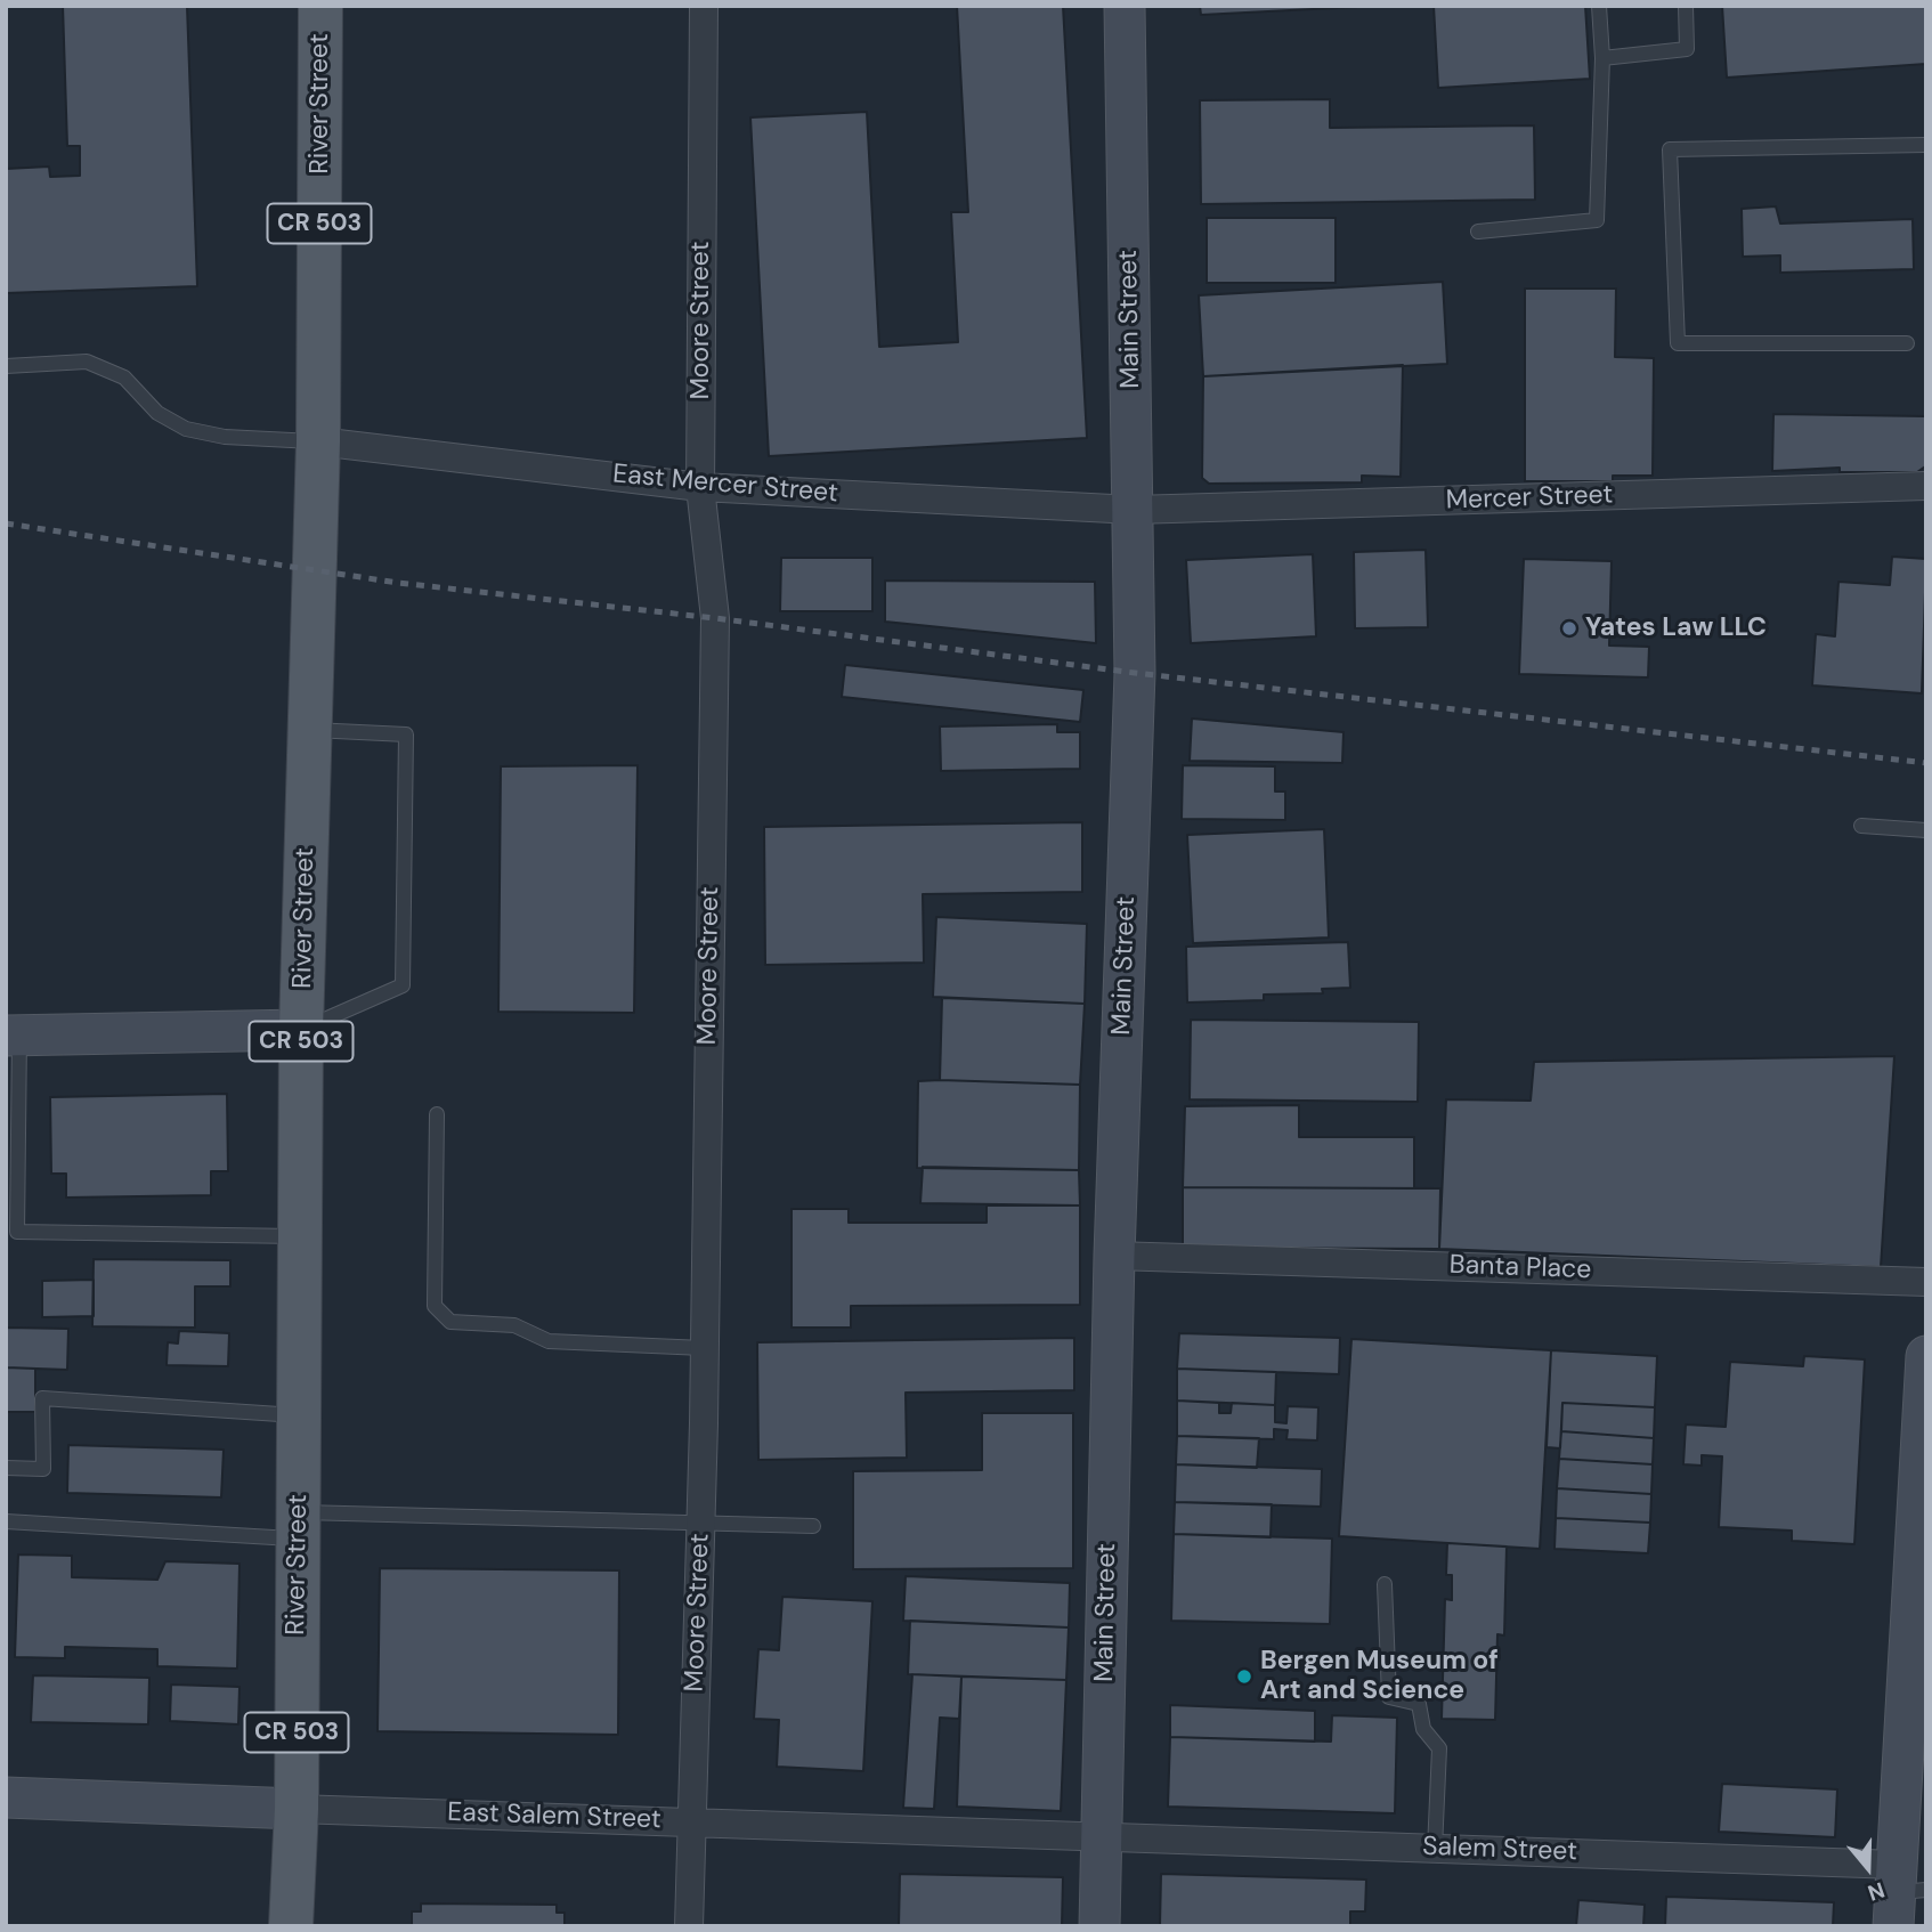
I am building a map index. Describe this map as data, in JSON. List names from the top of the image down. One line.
{"streets":{"main road":["River Street","CR 503"],"street":["Main Street","Moore Street","East Mercer Street","Mercer Street","Banta Place","East Salem Street","Salem Street"]},"crossings":[["River Street","East Mercer Street"],["River Street","East Salem Street"],["Main Street","East Mercer Street"],["Main Street","Mercer Street"],["Main Street","Banta Place"],["Main Street","East Salem Street"],["Main Street","Salem Street"],["Moore Street","East Mercer Street"],["Moore Street","East Salem Street"],["East Mercer Street","Mercer Street"],["East Salem Street","Salem Street"]],"places":["Yates Law LLC","Bergen Museum of Art and Science"],"north":"bottom"}
